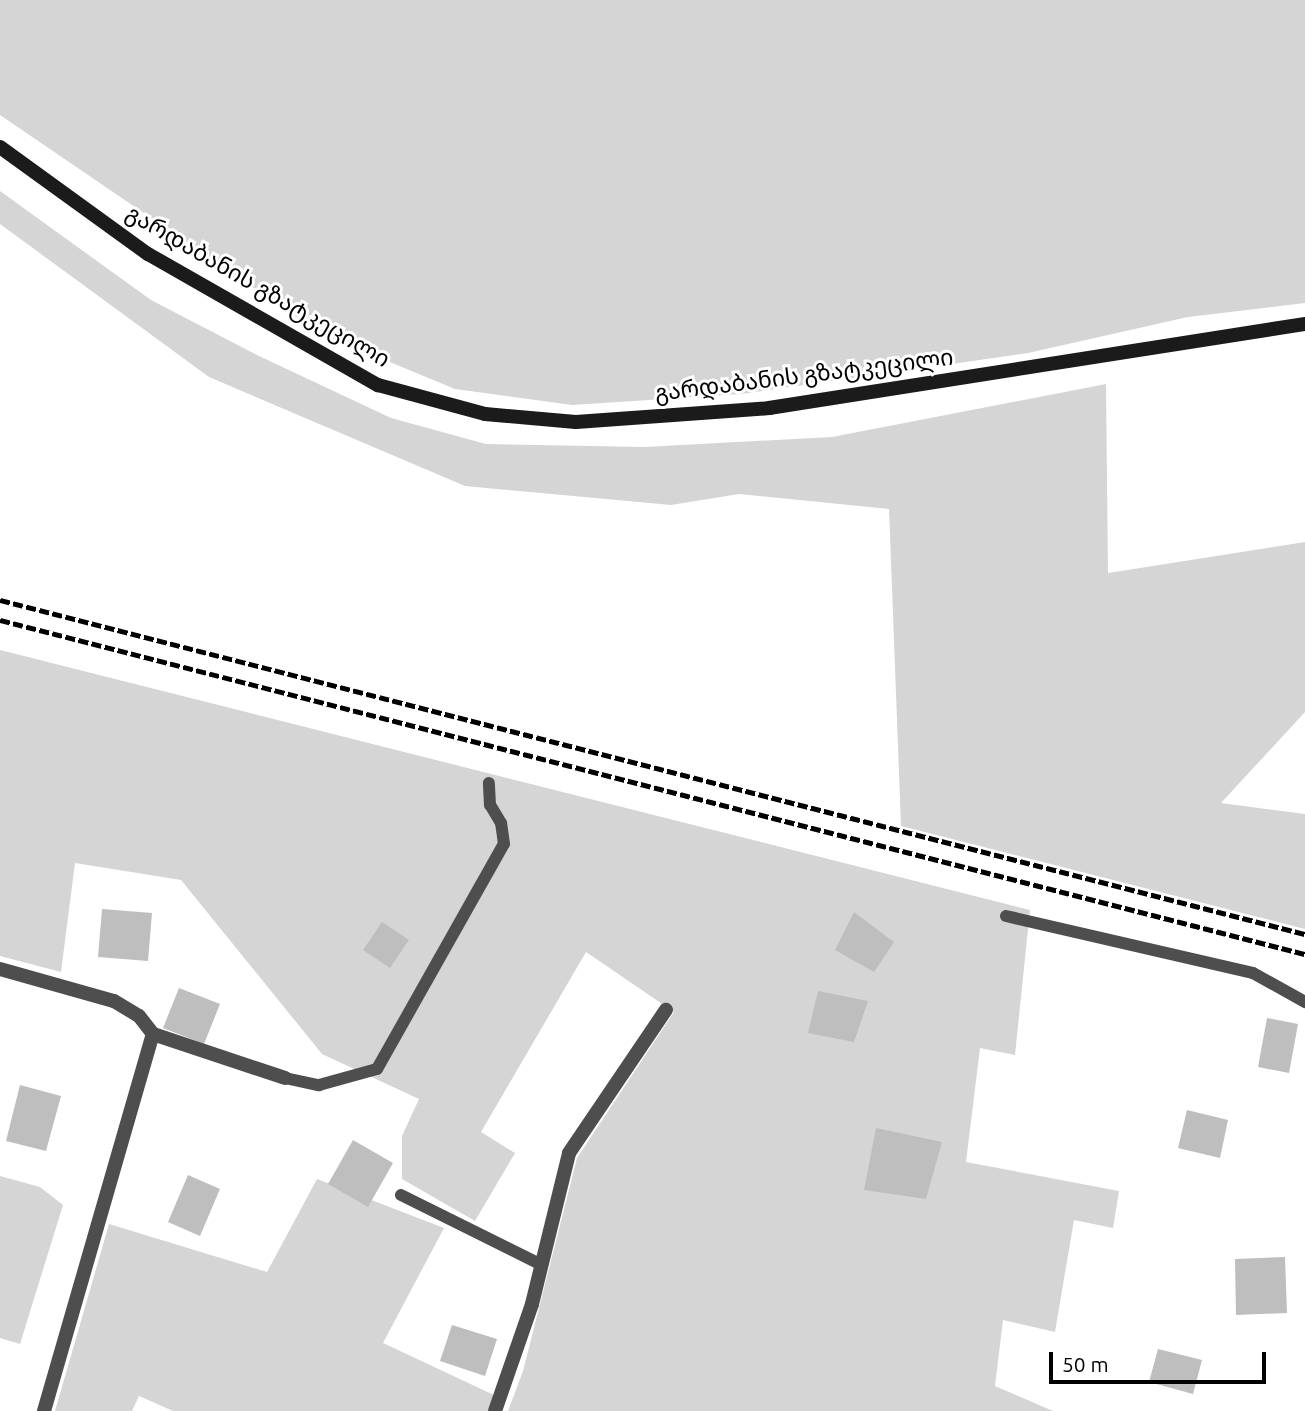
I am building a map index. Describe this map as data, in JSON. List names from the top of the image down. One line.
{"streets":{"main road":["გარდაბანის გზატკეცილი"]},"scale_bar":"50 m"}
